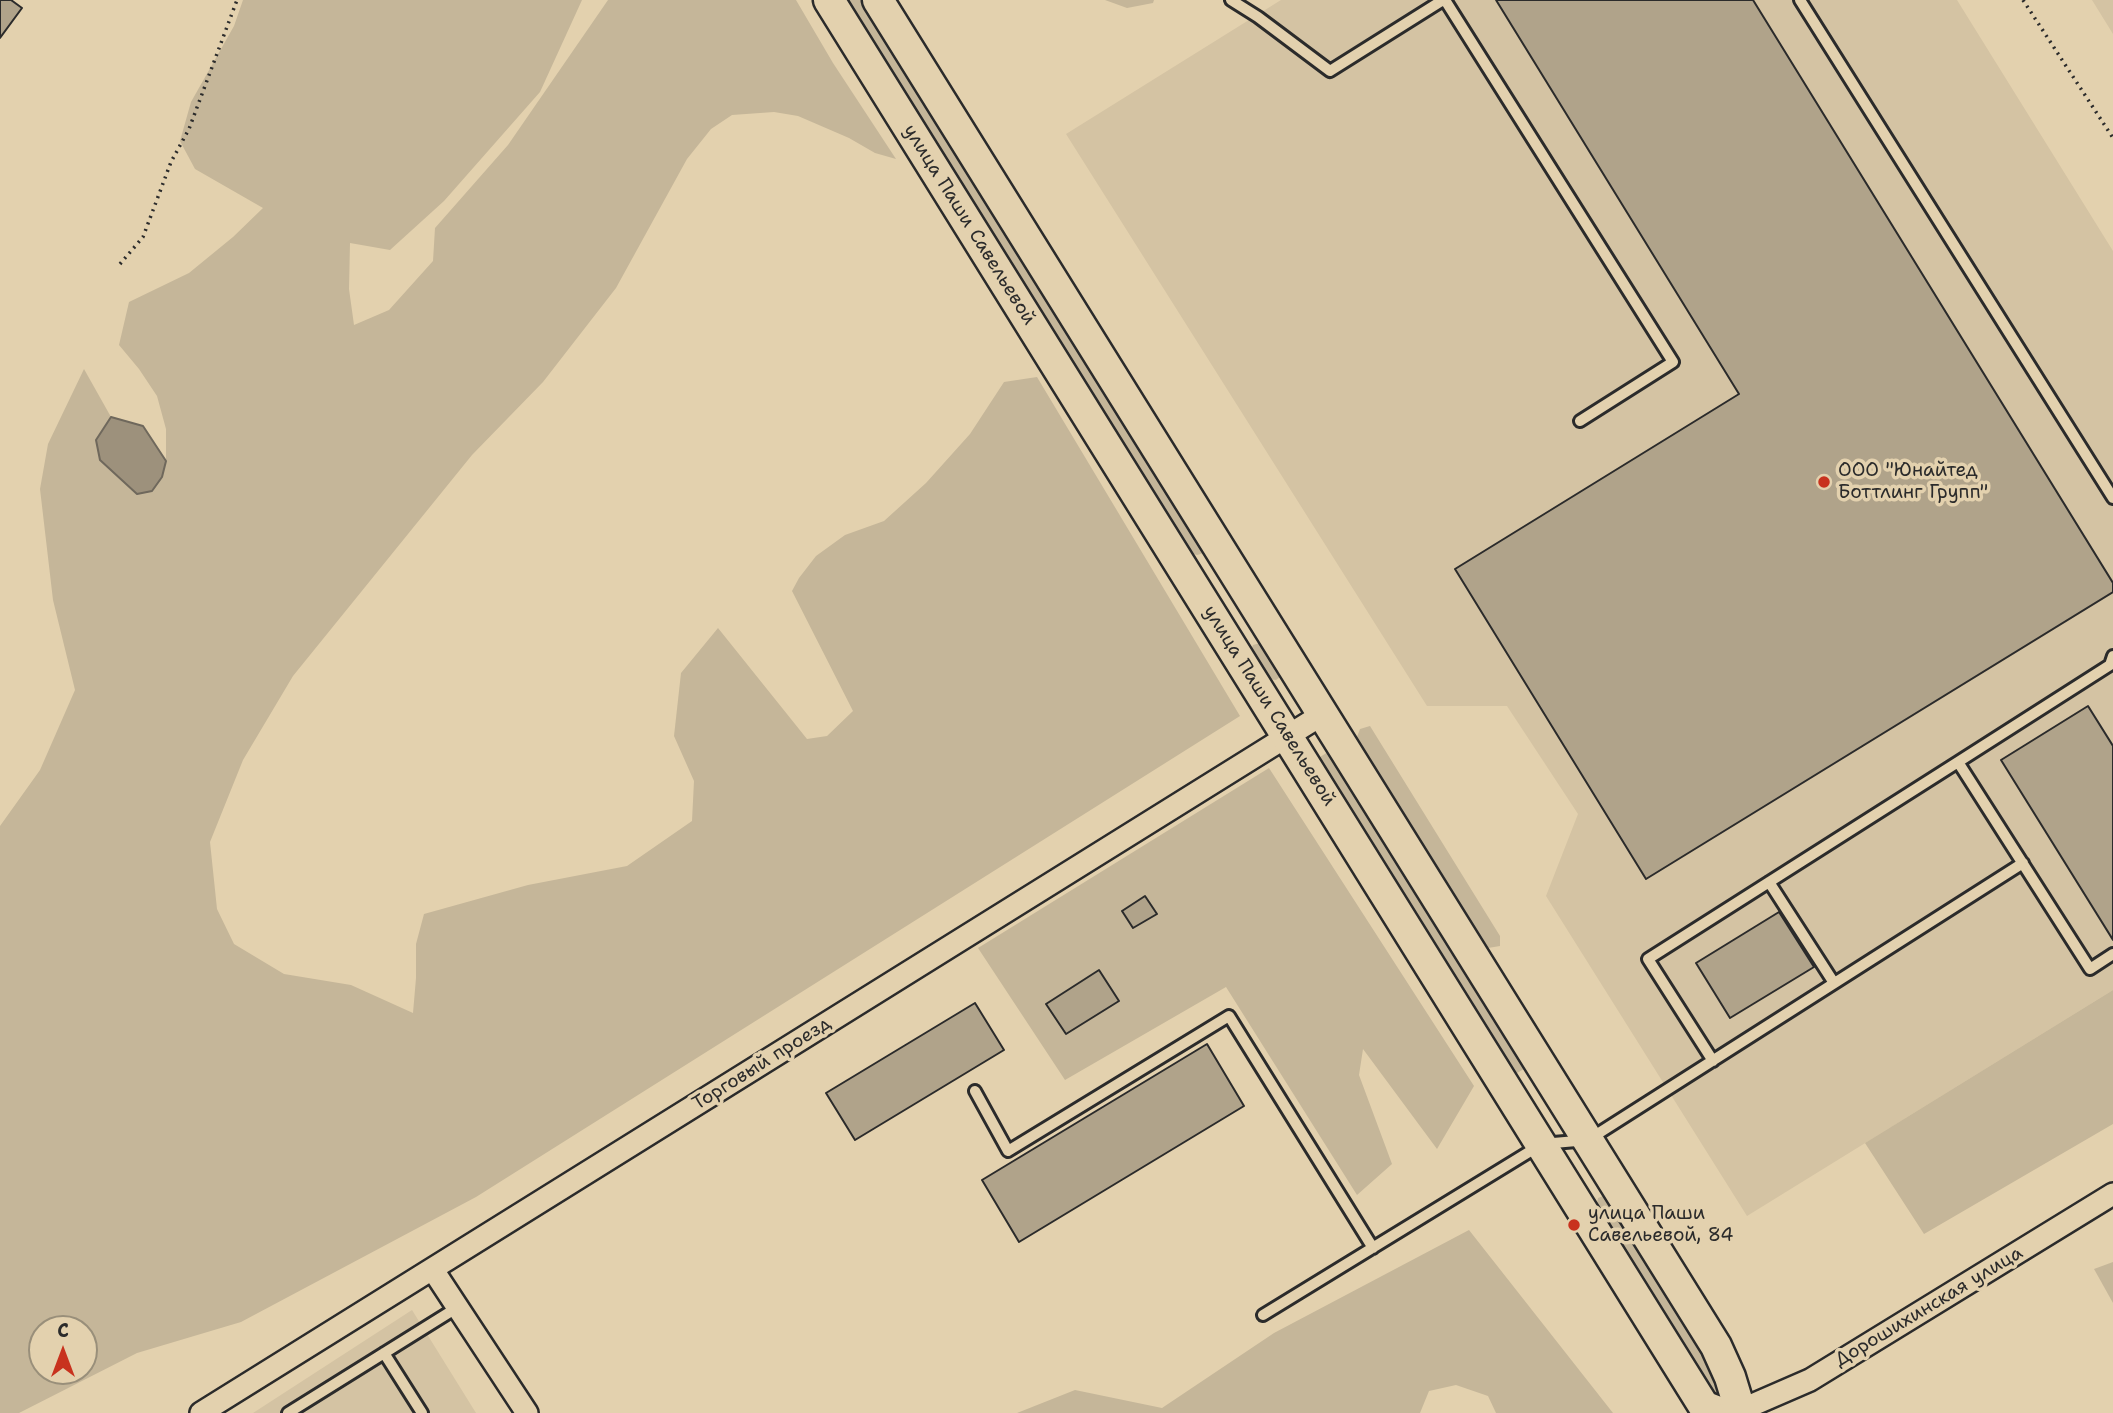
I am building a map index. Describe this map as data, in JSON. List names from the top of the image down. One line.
{"streets":{"street":["улица Паши Савельевой","Торговый проезд","Дорошихинская улица"]},"crossings":[["улица Паши Савельевой","Торговый проезд"]],"places":["ООО \"Юнайтед Боттлинг Групп\"","улица Паши Савельевой, 84"],"north":"top"}
